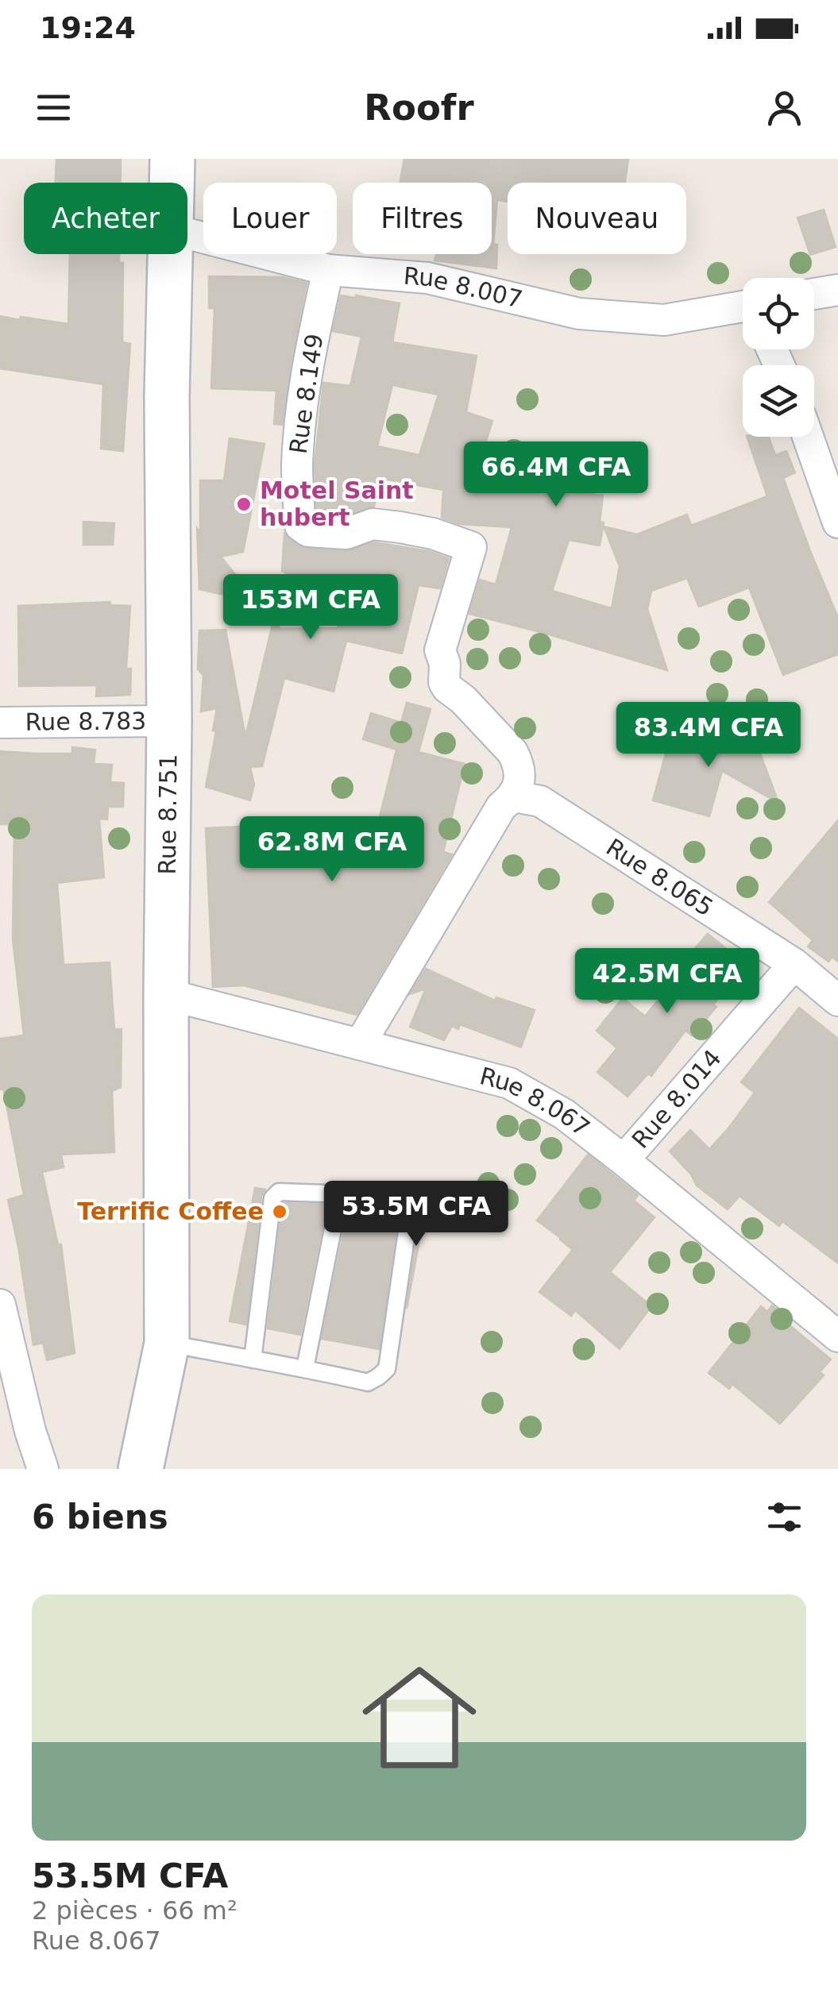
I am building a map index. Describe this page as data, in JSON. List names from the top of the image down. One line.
{"streets":{"main road":["Rue 8.751"],"street":["Rue 8.007","Rue 8.149","Rue 8.783","Rue 8.065","Rue 8.014","Rue 8.067"]},"crossings":[["Rue 8.007","Rue 8.149"],["Rue 8.149","Rue 8.065"],["Rue 8.783","Rue 8.751"],["Rue 8.751","Rue 8.067"],["Rue 8.065","Rue 8.014"],["Rue 8.014","Rue 8.067"]],"places":["Motel Saint hubert","Terrific Coffee"],"page":{"status":"19:24","header":"Roofr","chip":["Acheter","Louer","Filtres","Nouveau"],"price":["66.4M CFA","153M CFA","83.4M CFA","62.8M CFA","42.5M CFA","53.5M CFA"],"heading":"6 biens","list":[{"name":"53.5M CFA","note":"2 pièces · 66 m² · Rue 8.067"}]}}
